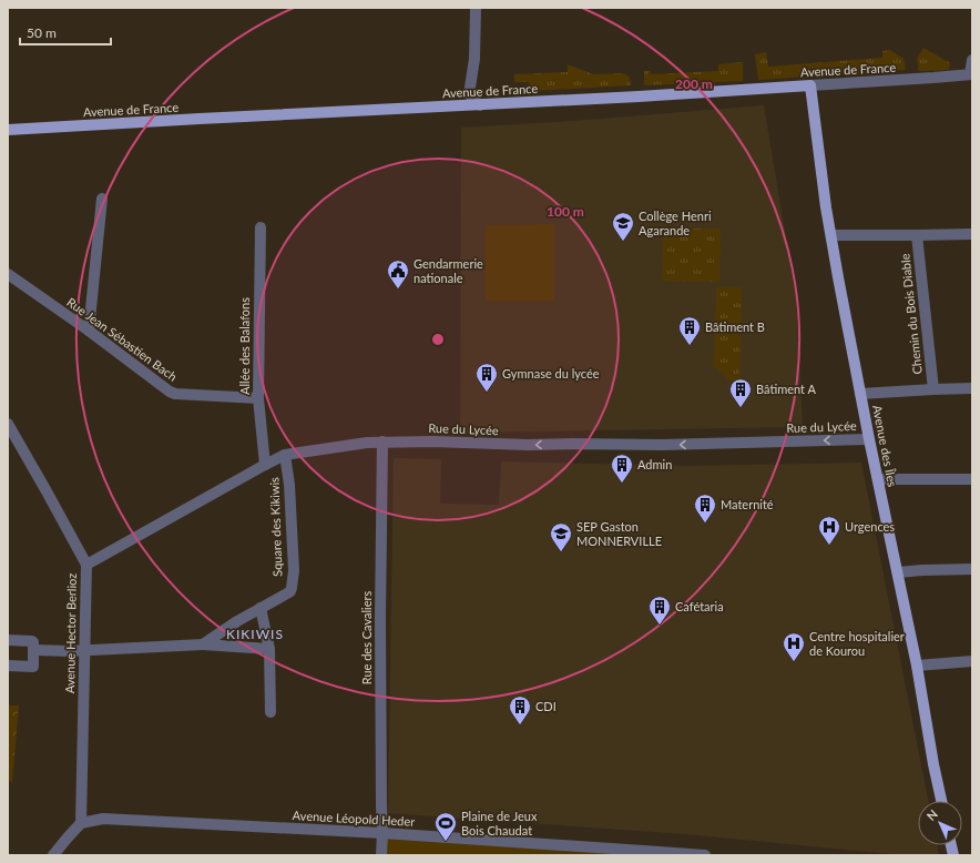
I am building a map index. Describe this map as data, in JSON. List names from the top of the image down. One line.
{"streets":{"main road":["Avenue de France","Avenue des Îles"],"street":["Chemin du Bois Diable","Rue Jean Sébastien Bach","Allée des Balafons","Rue du Lycée","Square des Kikiwis","Avenue Hector Berlioz","Rue des Cavaliers","Avenue Léopold Heder"]},"crossings":[["Avenue de France","Avenue des Îles"],["Rue Jean Sébastien Bach","Allée des Balafons"],["Allée des Balafons","Rue du Lycée"],["Rue du Lycée","Avenue des Îles"],["Rue du Lycée","Square des Kikiwis"],["Rue du Lycée","Avenue Hector Berlioz"],["Rue du Lycée","Rue des Cavaliers"],["Avenue Hector Berlioz","Avenue Léopold Heder"],["Rue des Cavaliers","Avenue Léopold Heder"]],"one_way":["Rue du Lycée"],"districts":["KIKIWIS"],"places":{"school or university":["Collège Henri Agarande","SEP Gaston MONNERVILLE"],"public building":["Gendarmerie nationale"],"building":["Bâtiment B","Gymnase du lycée","Bâtiment A","Admin","Maternité","Cafétaria","CDI"],"hospital":["Urgences","Centre hospitalier de Kourou"],"sports":["Plaine de Jeux Bois Chaudat"]},"scale_bar":"50 m","north":"top left","rings":["200 m","100 m"]}
